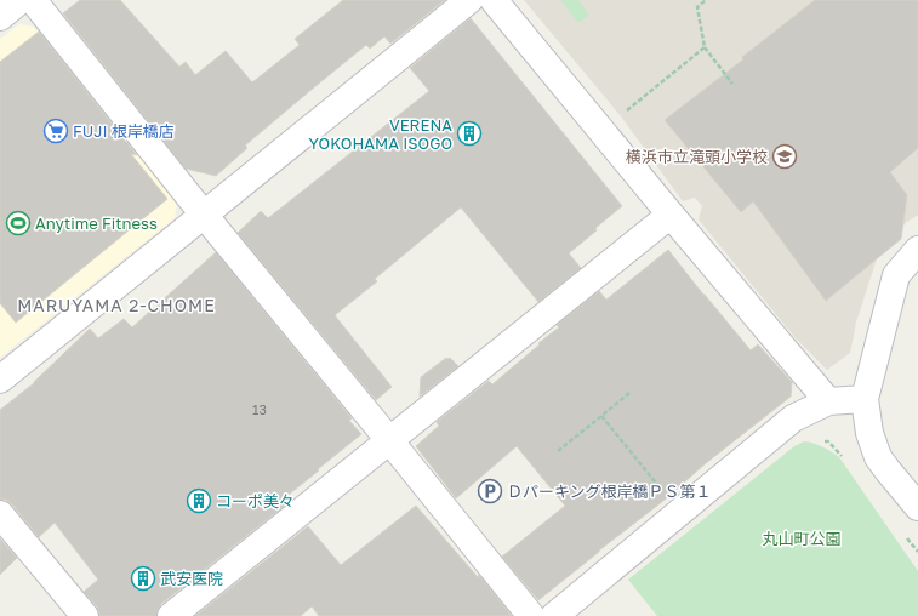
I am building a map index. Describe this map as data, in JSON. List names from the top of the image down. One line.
{"districts":["MARUYAMA 2-CHOME"],"parks":["丸山町公園"],"places":{"supermarket":["FUJI 根岸橋店"],"building":["VERENA YOKOHAMA ISOGO","コーポ美々","武安医院"],"school or university":["横浜市立滝頭小学校"],"sports":["Anytime Fitness"],"parking":["Ｄパーキング根岸橋ＰＳ第１"]},"house_numbers":["13"]}
